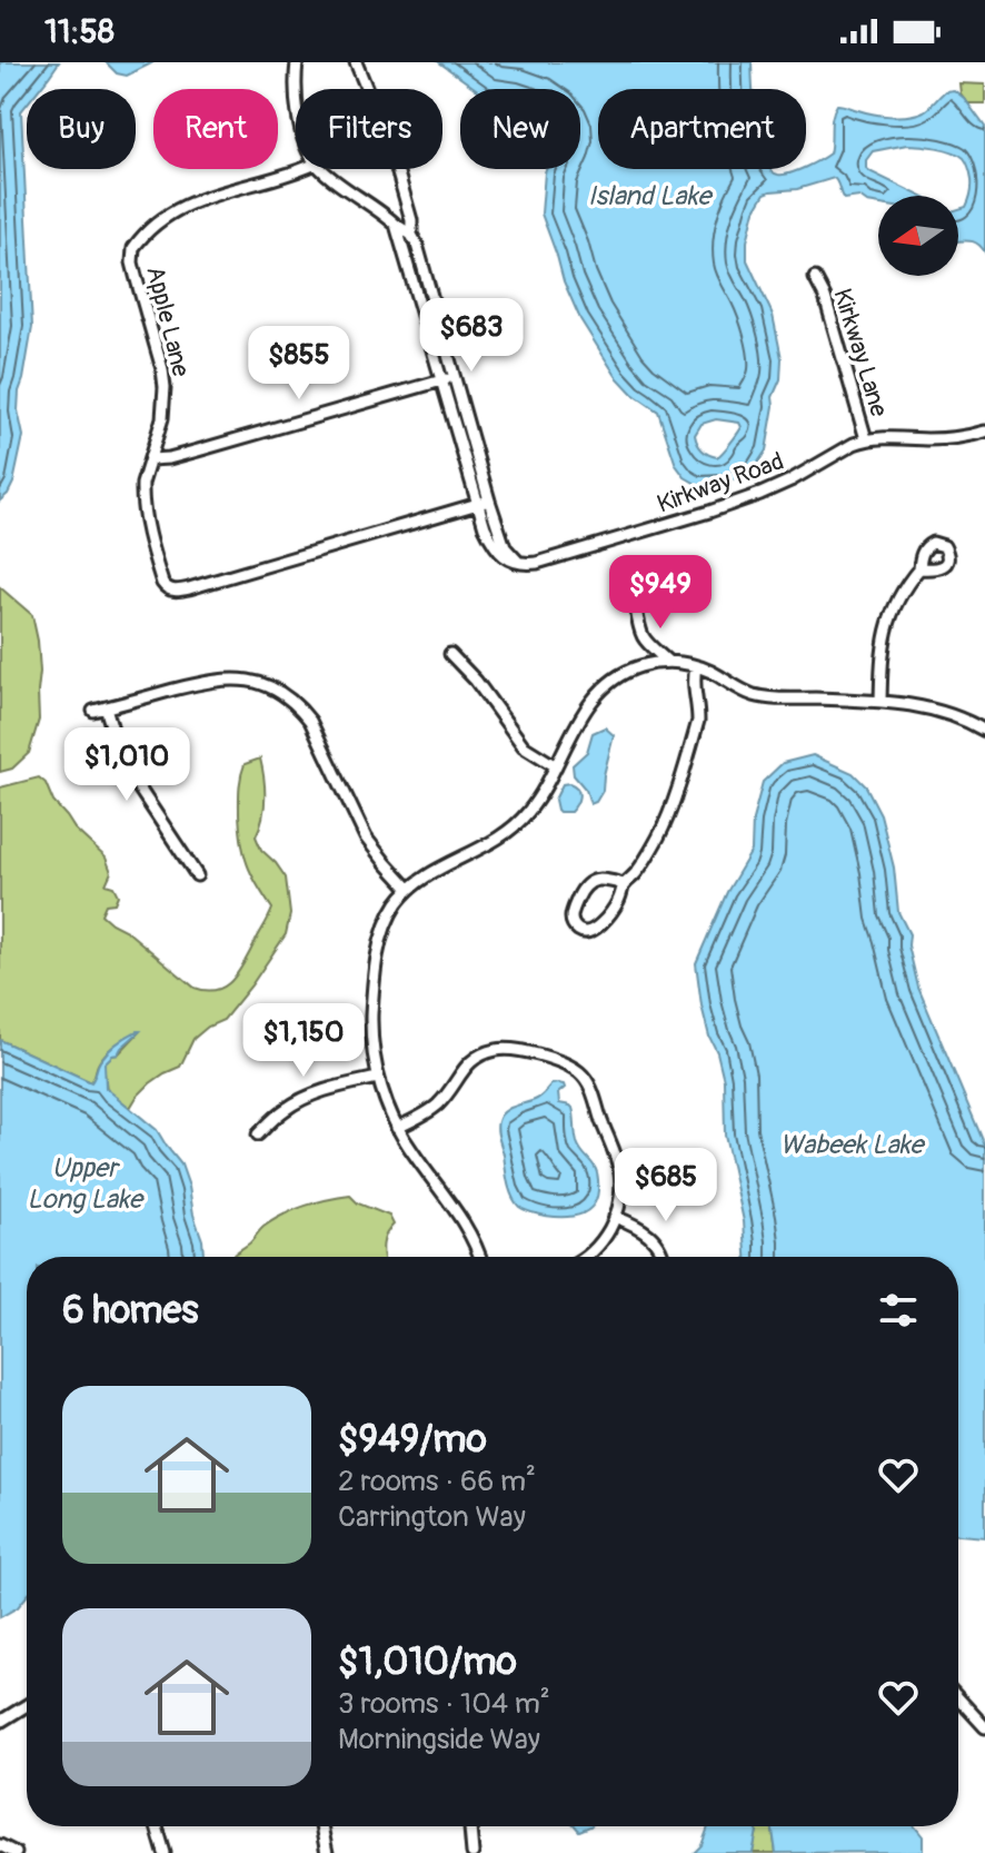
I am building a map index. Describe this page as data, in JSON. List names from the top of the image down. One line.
{"streets":{"street":["Apple Lane","Kirkway Lane","Kirkway Road"]},"crossings":[["Apple Lane","Kirkway Road"],["Kirkway Lane","Kirkway Road"]],"water":["Island Lake","Wabeek Lake","Upper Long Lake"],"north":"left","page":{"status":"11:58","chip":["Buy","Rent","Filters","New","Apartment"],"price":["$683","$855","$949","$1,010","$1,150","$685"],"heading":"6 homes","list":[{"name":"$949/mo","note":"2 rooms · 66 m² · Carrington Way"},{"name":"$1,010/mo","note":"3 rooms · 104 m² · Morningside Way"}]}}
